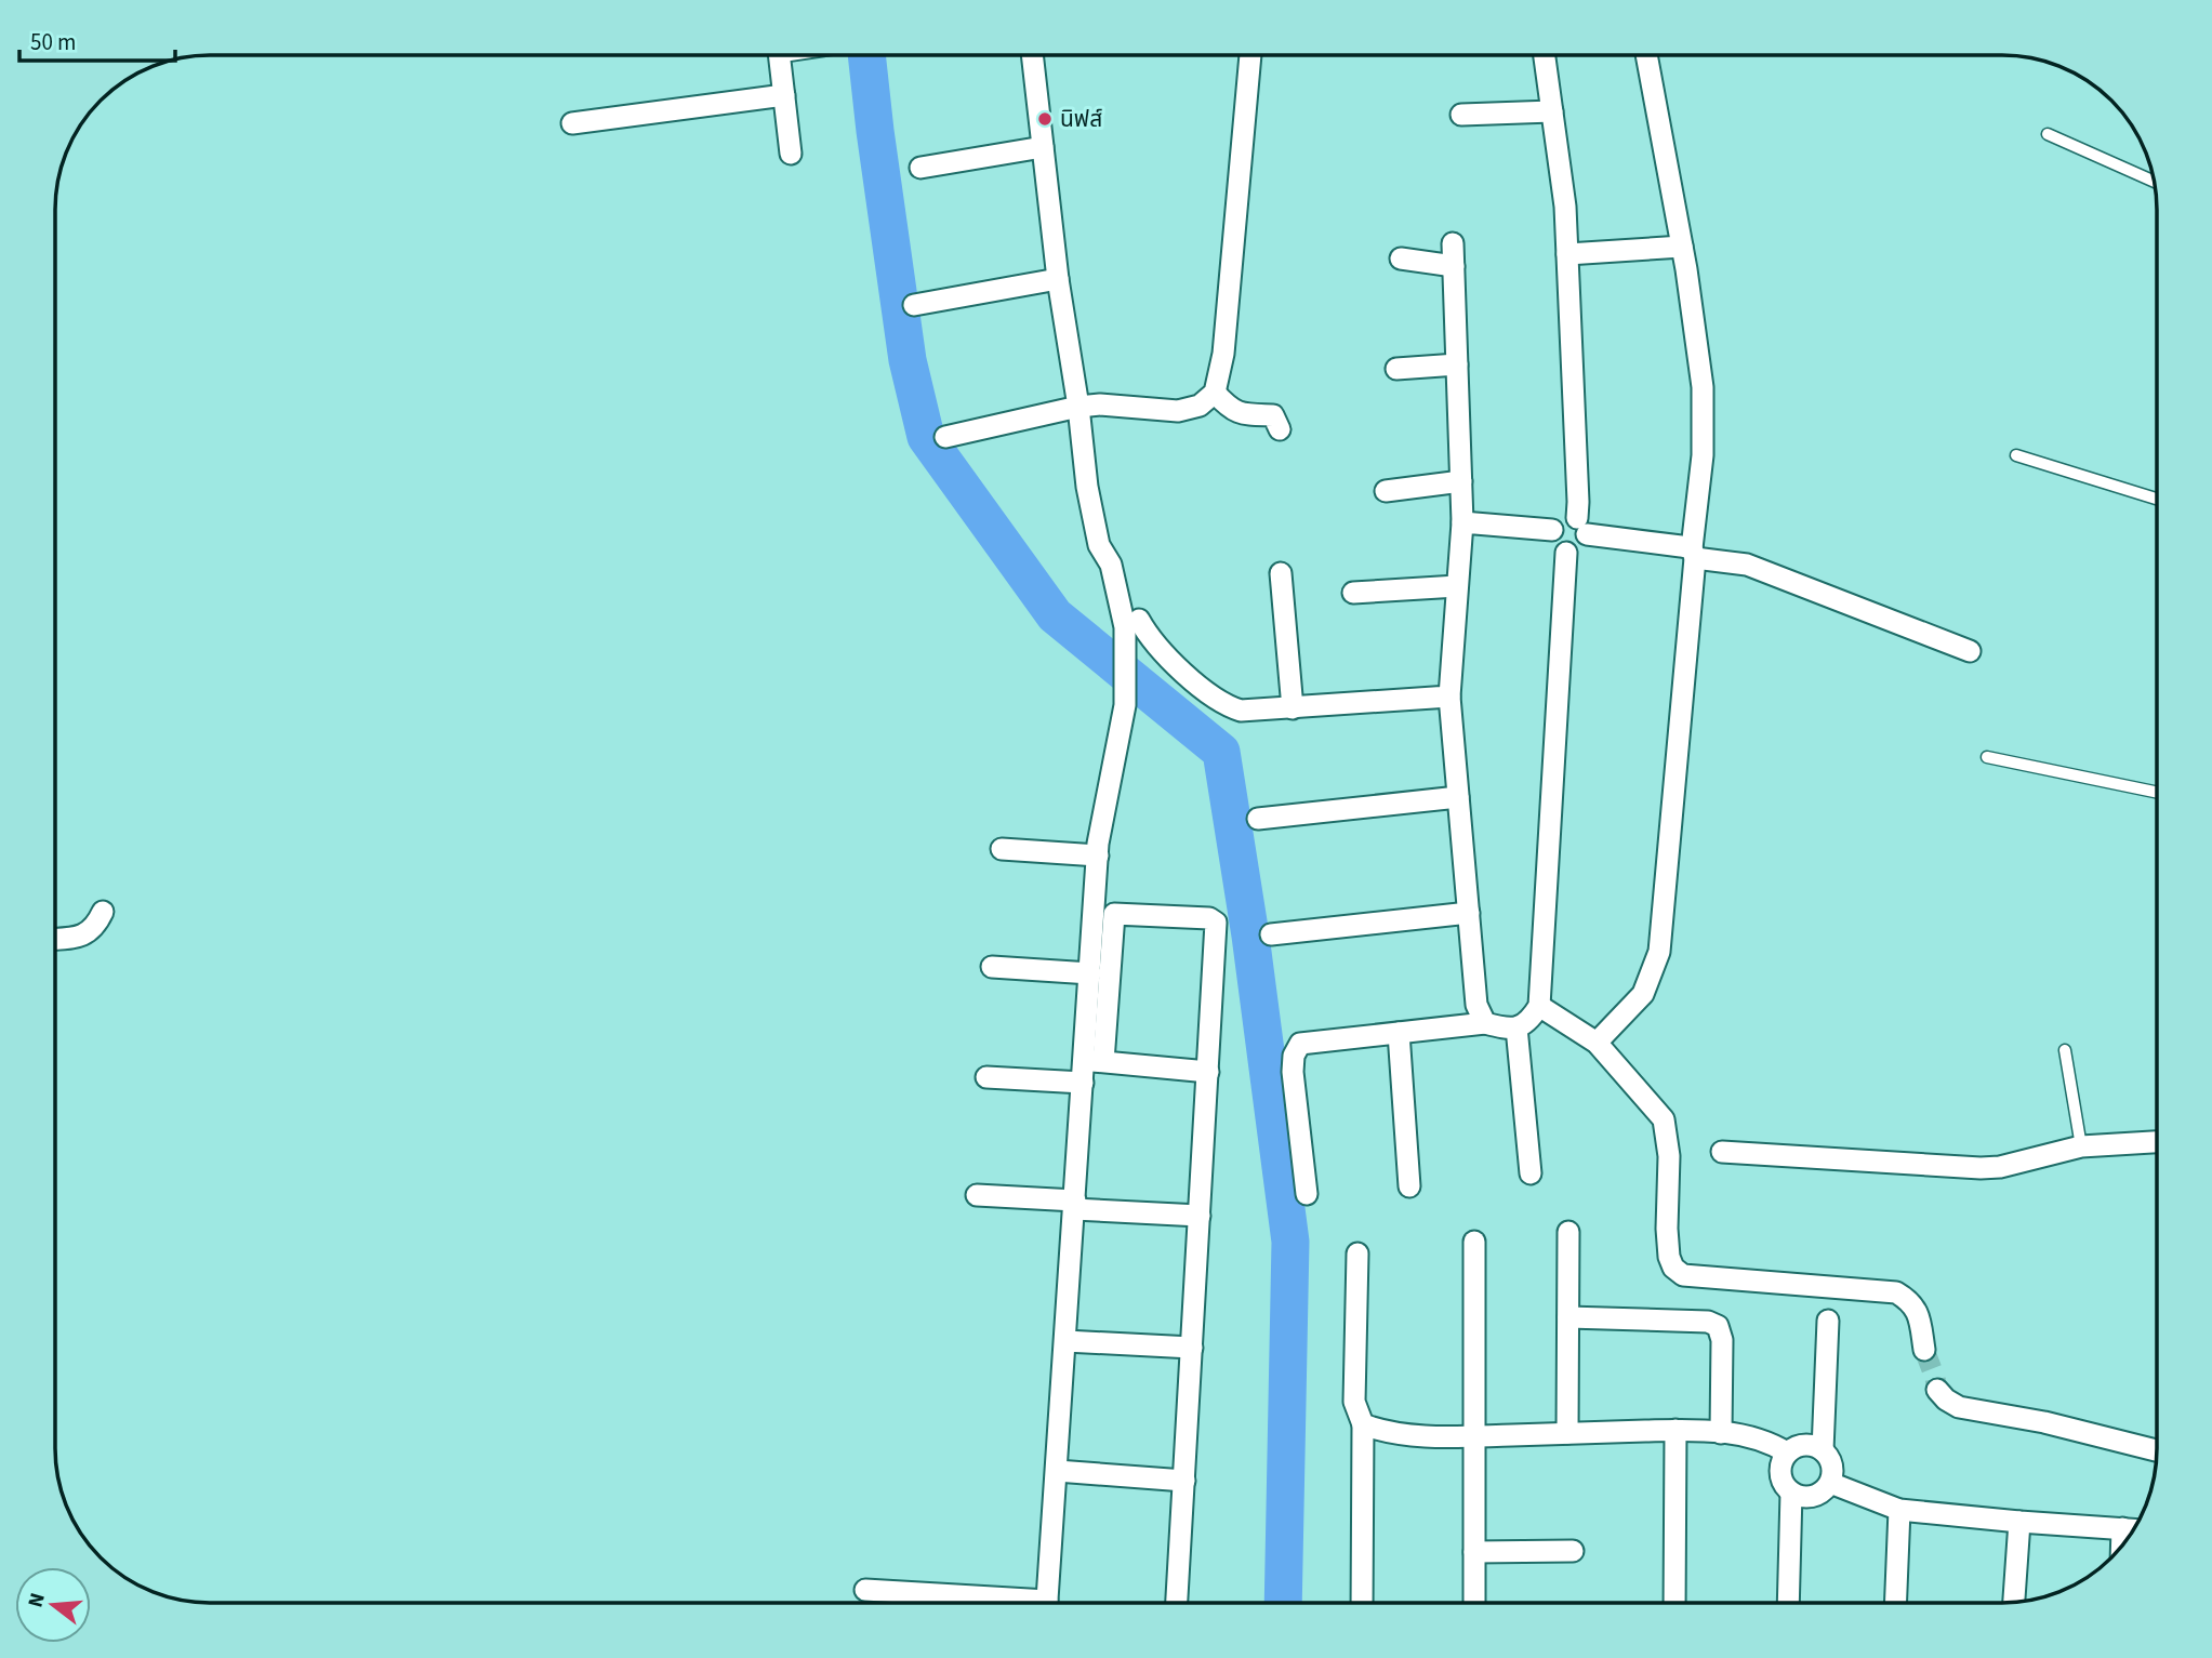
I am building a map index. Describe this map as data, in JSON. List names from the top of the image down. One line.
{"places":["นิฟส์"],"scale_bar":"50 m","north":"left"}
